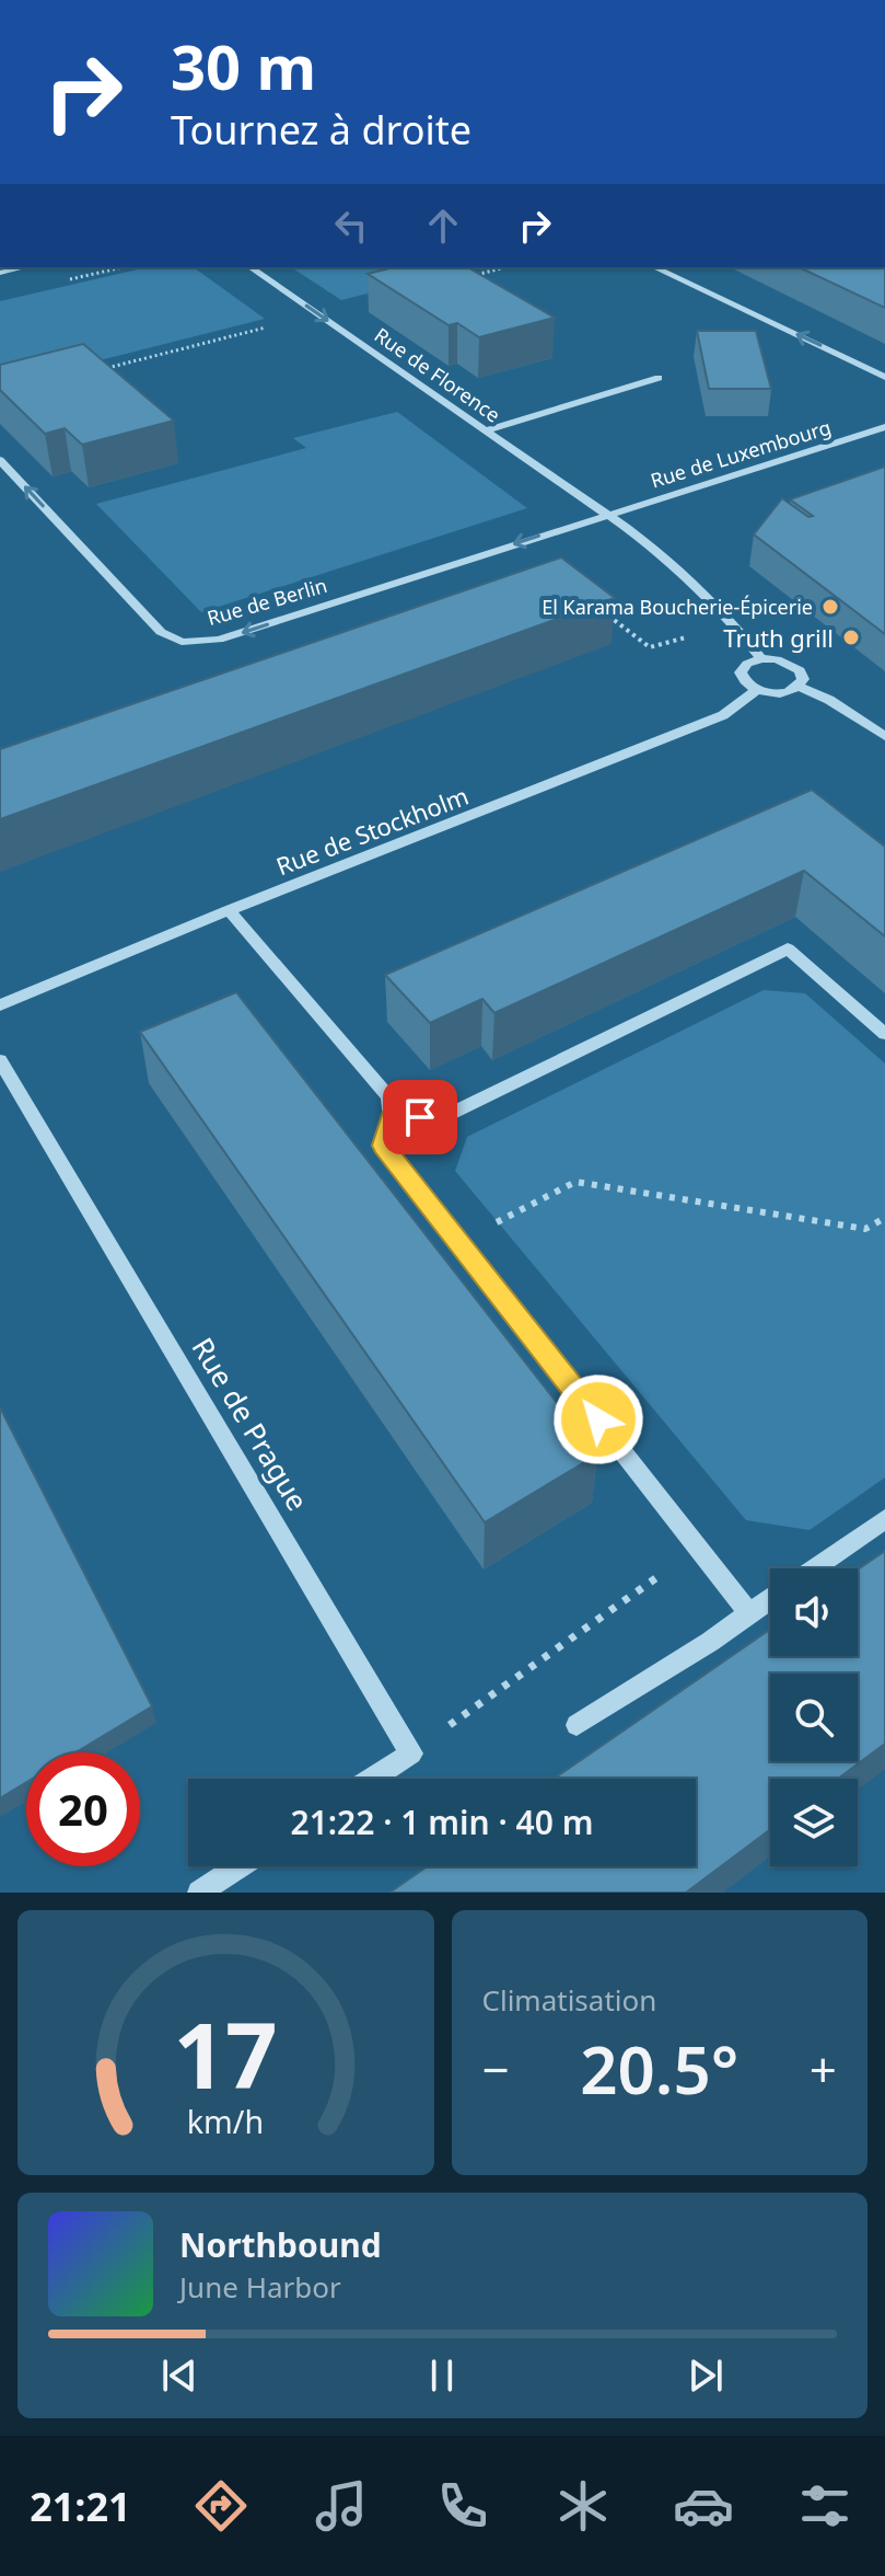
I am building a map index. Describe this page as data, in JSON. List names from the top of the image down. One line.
{"streets":{"street":["Rue de Florence","Rue de Luxembourg","Rue de Berlin","Rue de Stockholm","Rue de Prague"]},"crossings":[["Rue de Florence","Rue de Luxembourg"],["Rue de Florence","Rue de Berlin"],["Rue de Luxembourg","Rue de Berlin"]],"one_way":["Rue de Berlin"],"places":["El Karama Boucherie-Épicerie","Truth grill"],"page":{"turn":["30 m","Tournez à droite"],"limit":"20","trip":"21:22 · 1 min · 40 m","tile":"Climatisation","heat":["−","20.5°","+"],"song":["Northbound","June Harbor"],"tabs":"21:21","gauge":["17","km/h"]}}
